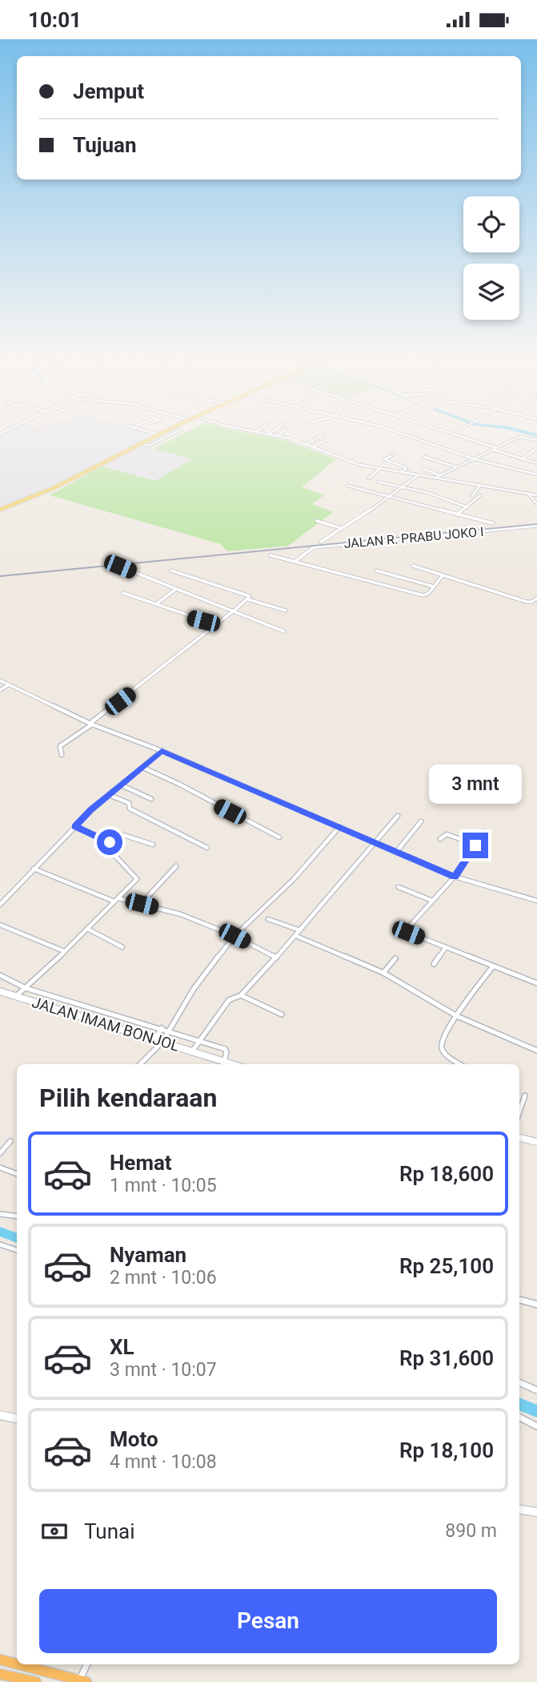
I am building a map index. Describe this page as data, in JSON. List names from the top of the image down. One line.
{"streets":{"main road":["JALAN IMAM BONJOL"],"street":["JALAN R. PRABU JOKO I"]},"page":{"status":"10:01","banner":["Jemput","Tujuan"],"bubble":"3 mnt","heading":"Pilih kendaraan","list":[{"name":"Hemat","note":"1 mnt · 10:05","value":"Rp 18,600"},{"name":"Nyaman","note":"2 mnt · 10:06","value":"Rp 25,100"},{"name":"XL","note":"3 mnt · 10:07","value":"Rp 31,600"},{"name":"Moto","note":"4 mnt · 10:08","value":"Rp 18,100"}],"pay":["Tunai","890 m"],"buttons":"Pesan"}}
